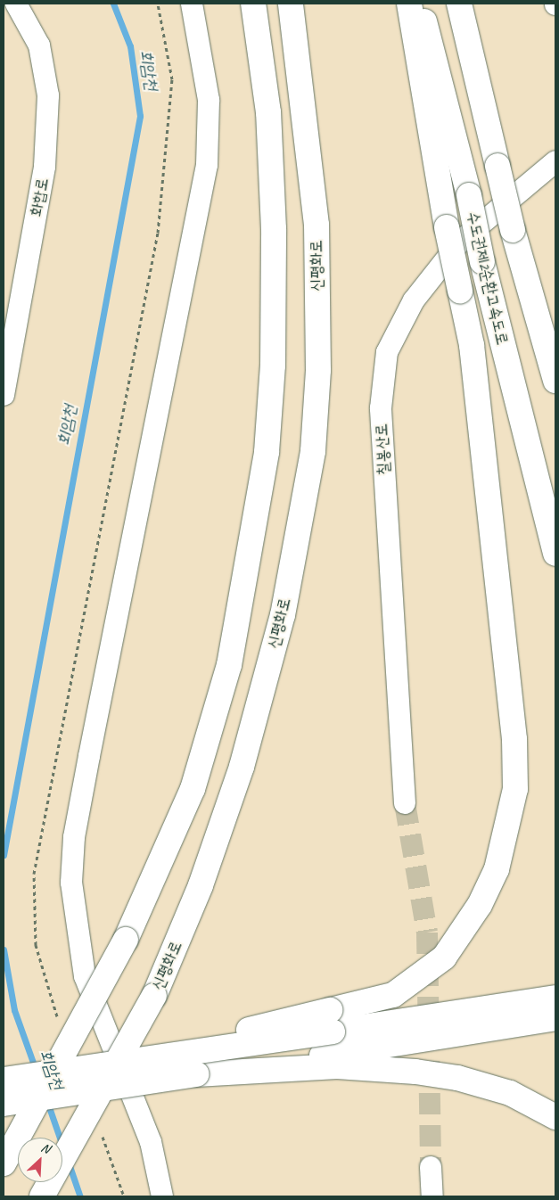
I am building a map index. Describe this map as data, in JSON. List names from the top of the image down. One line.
{"streets":{"highway":["신평화로","수도권제2순환고속도로"],"street":["화합로","칠봉산로"]},"water":["회암천"],"north":"top right"}
